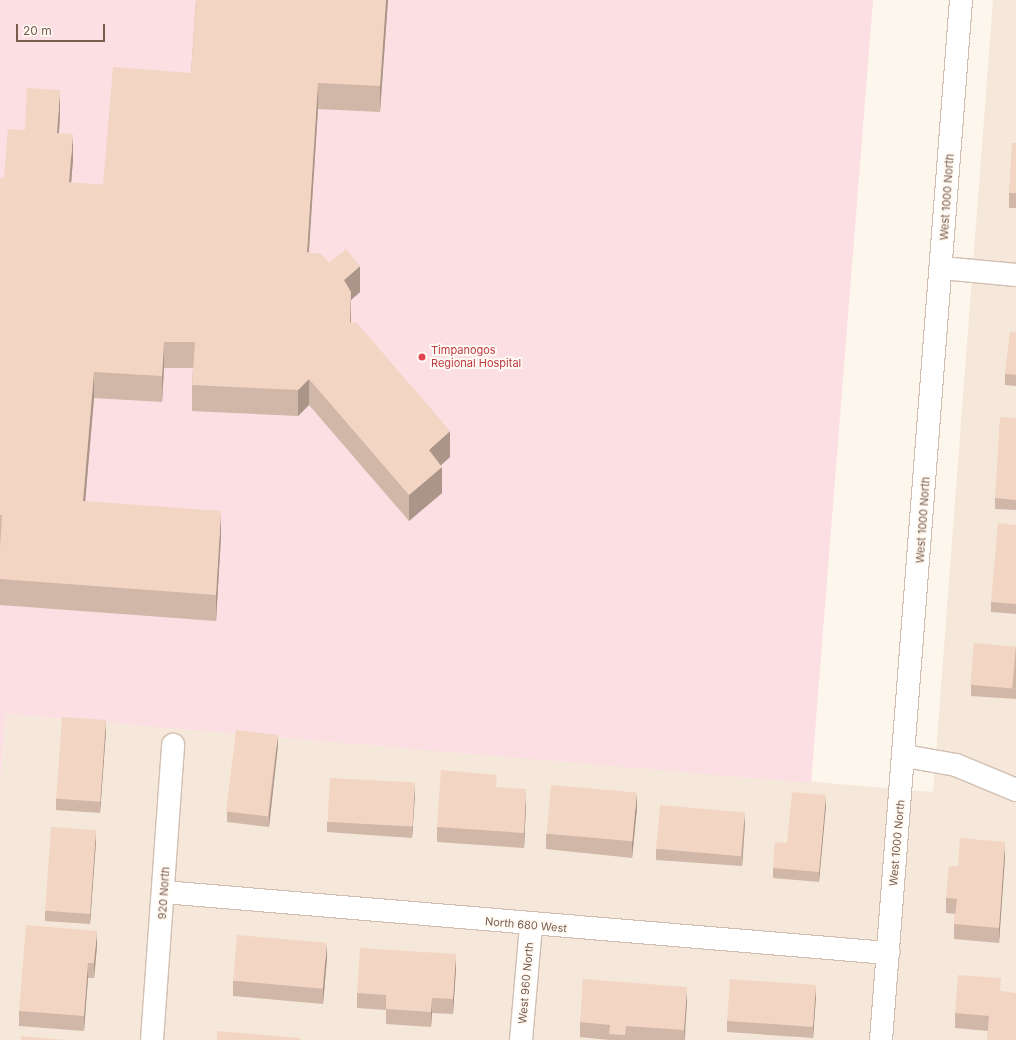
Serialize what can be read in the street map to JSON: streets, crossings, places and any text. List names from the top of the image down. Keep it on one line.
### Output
{"streets":{"street":["West 1000 North","920 North","North 680 West","West 960 North"]},"crossings":[["West 1000 North","North 680 West"],["920 North","North 680 West"],["North 680 West","West 960 North"]],"places":["Timpanogos Regional Hospital"],"scale_bar":"20 m"}
